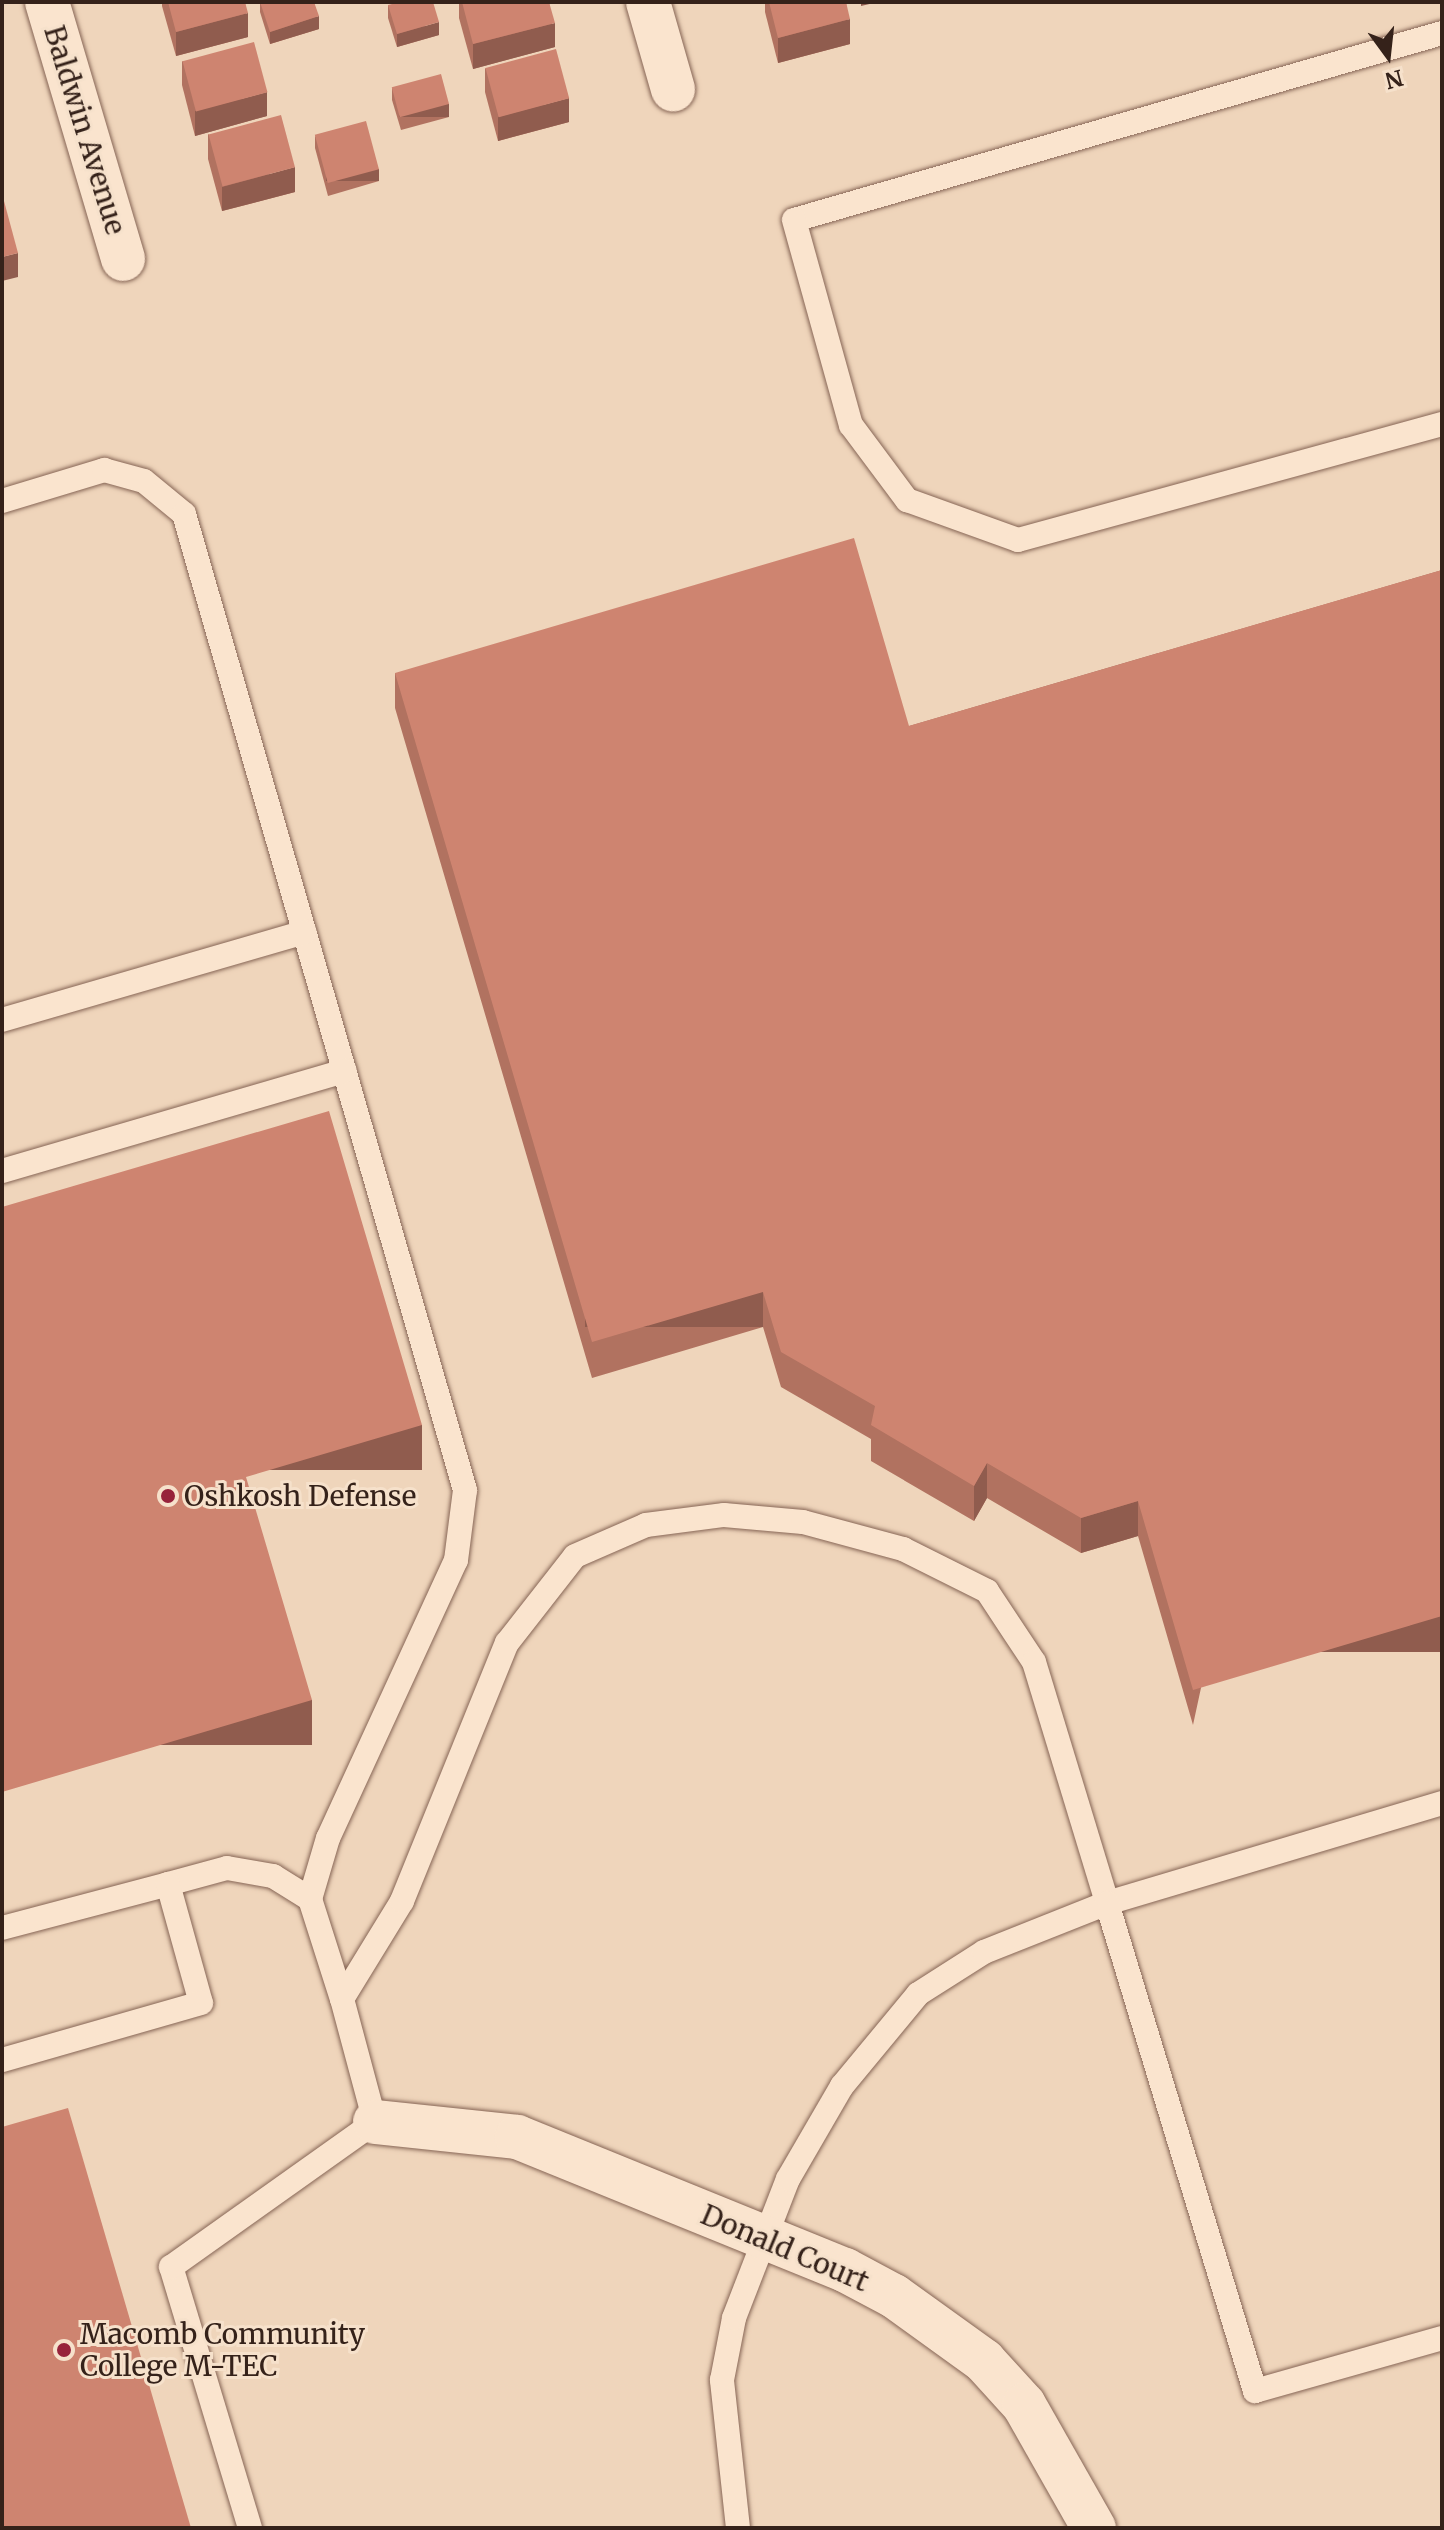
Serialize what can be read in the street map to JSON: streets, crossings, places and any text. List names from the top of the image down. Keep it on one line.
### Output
{"streets":{"street":["Baldwin Avenue","Donald Court"]},"places":["Oshkosh Defense","Macomb Community College M-TEC"],"north":"bottom"}
